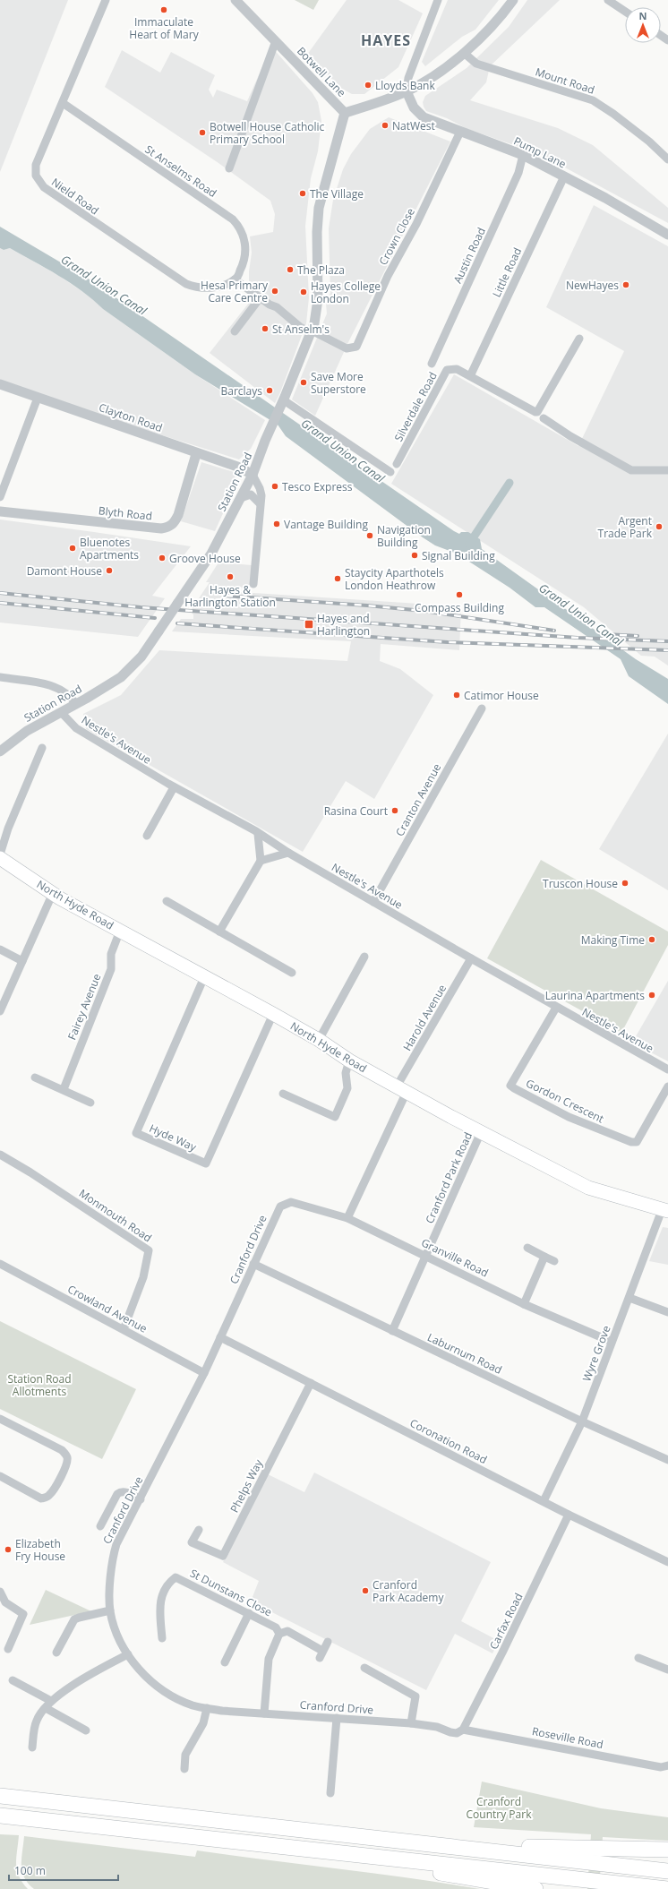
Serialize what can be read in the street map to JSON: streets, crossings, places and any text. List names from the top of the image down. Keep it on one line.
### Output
{"streets":{"main road":["North Hyde Road"],"street":["Botwell Lane","Mount Road","Pump Lane","St Anselms Road","Nield Road","Crown Close","Austin Road","Little Road","Silverdale Road","Clayton Road","Station Road","Blyth Road","Nestle's Avenue","Cranton Avenue","Fairey Avenue","Harold Avenue","Gordon Crescent","Hyde Way","Cranford Park Road","Monmouth Road","Cranford Drive","Granville Road","Crowland Avenue","Laburnum Road","Wyre Grove","Coronation Road","Phelps Way","St Dunstans Close","Carfax Road","Roseville Road"]},"crossings":[["Botwell Lane","Mount Road"],["Botwell Lane","Pump Lane"],["Botwell Lane","Station Road"],["Pump Lane","Crown Close"],["Pump Lane","Austin Road"],["Pump Lane","Little Road"],["St Anselms Road","Nield Road"],["Crown Close","Station Road"],["Little Road","Silverdale Road"],["Clayton Road","Station Road"],["Clayton Road","Blyth Road"],["Station Road","Nestle's Avenue"],["Nestle's Avenue","Cranton Avenue"],["Nestle's Avenue","Harold Avenue"],["Nestle's Avenue","Gordon Crescent"],["North Hyde Road","Fairey Avenue"],["North Hyde Road","Harold Avenue"],["North Hyde Road","Hyde Way"],["North Hyde Road","Cranford Park Road"],["North Hyde Road","Wyre Grove"],["Harold Avenue","Granville Road"],["Cranford Park Road","Granville Road"],["Cranford Park Road","Laburnum Road"],["Monmouth Road","Crowland Avenue"],["Cranford Drive","Granville Road"],["Cranford Drive","Crowland Avenue"],["Cranford Drive","Laburnum Road"],["Cranford Drive","Coronation Road"],["Cranford Drive","Carfax Road"],["Cranford Drive","Roseville Road"],["Granville Road","Wyre Grove"],["Laburnum Road","Wyre Grove"],["Wyre Grove","Coronation Road"],["Coronation Road","Phelps Way"],["Coronation Road","Carfax Road"],["Carfax Road","Roseville Road"]],"districts":["HAYES"],"water":["Grand Union Canal"],"parks":["Station Road Allotments","Cranford Country Park"],"places":{"other":["Immaculate Heart of Mary","Lloyds Bank","NatWest","Botwell House Catholic Primary School","The Village","The Plaza","NewHayes","Hesa Primary Care Centre","Hayes College London","St Anselm's","Save More Superstore","Barclays","Tesco Express","Vantage Building","Argent Trade Park","Navigation Building","Bluenotes Apartments","Signal Building","Groove House","Damont House","Hayes & Harlington Station","Staycity Aparthotels London Heathrow","Compass Building","Catimor House","Rasina Court","Truscon House","Making Time","Laurina Apartments","Elizabeth Fry House","Cranford Park Academy"],"transit":["Hayes and Harlington"]},"scale_bar":"100 m","north":"top"}
